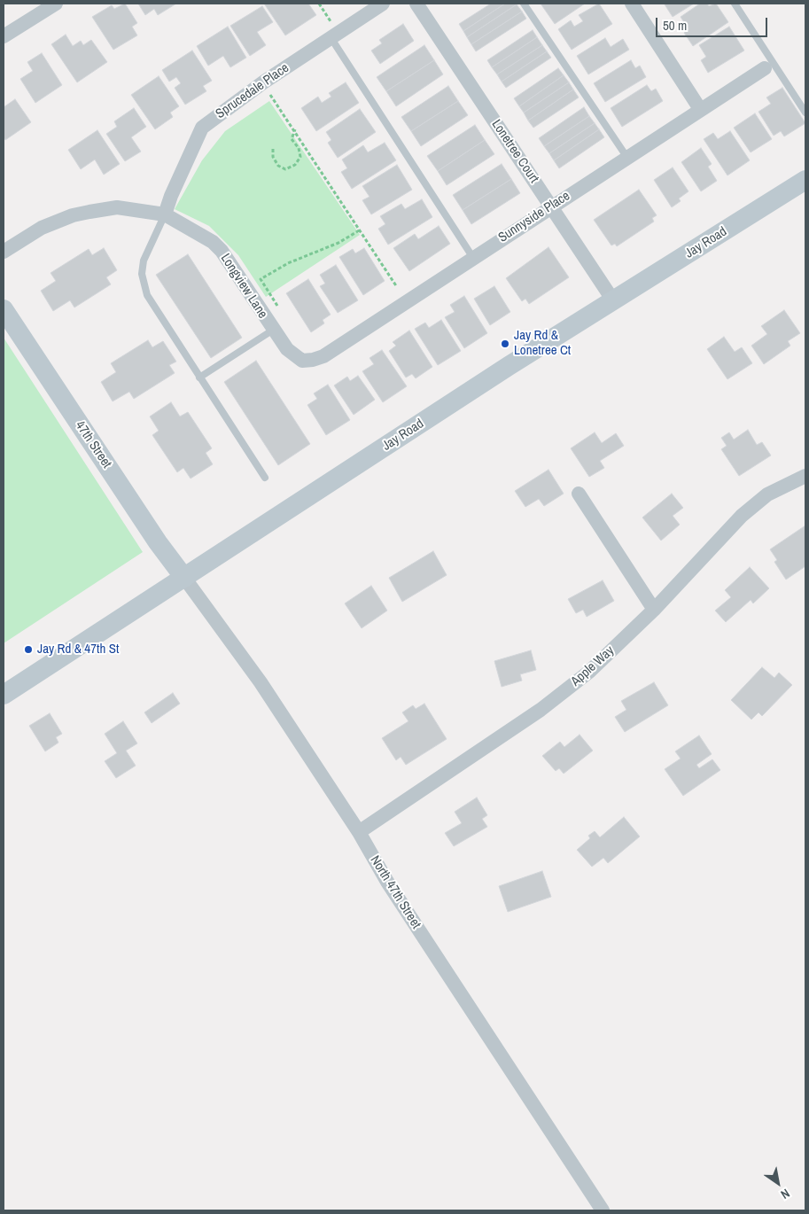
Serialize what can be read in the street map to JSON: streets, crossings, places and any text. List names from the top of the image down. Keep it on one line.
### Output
{"streets":{"street":["Sprucedale Place","Lonetree Court","Sunnyside Place","Jay Road","Longview Lane","47th Street","Apple Way","North 47th Street"]},"crossings":[["Sprucedale Place","Longview Lane"],["Lonetree Court","Sunnyside Place"],["Lonetree Court","Jay Road"],["Sunnyside Place","Longview Lane"],["Jay Road","47th Street"],["Jay Road","North 47th Street"],["47th Street","North 47th Street"],["Apple Way","North 47th Street"]],"places":["Jay Rd & Lonetree Ct","Jay Rd & 47th St"],"scale_bar":"50 m","north":"bottom right"}
